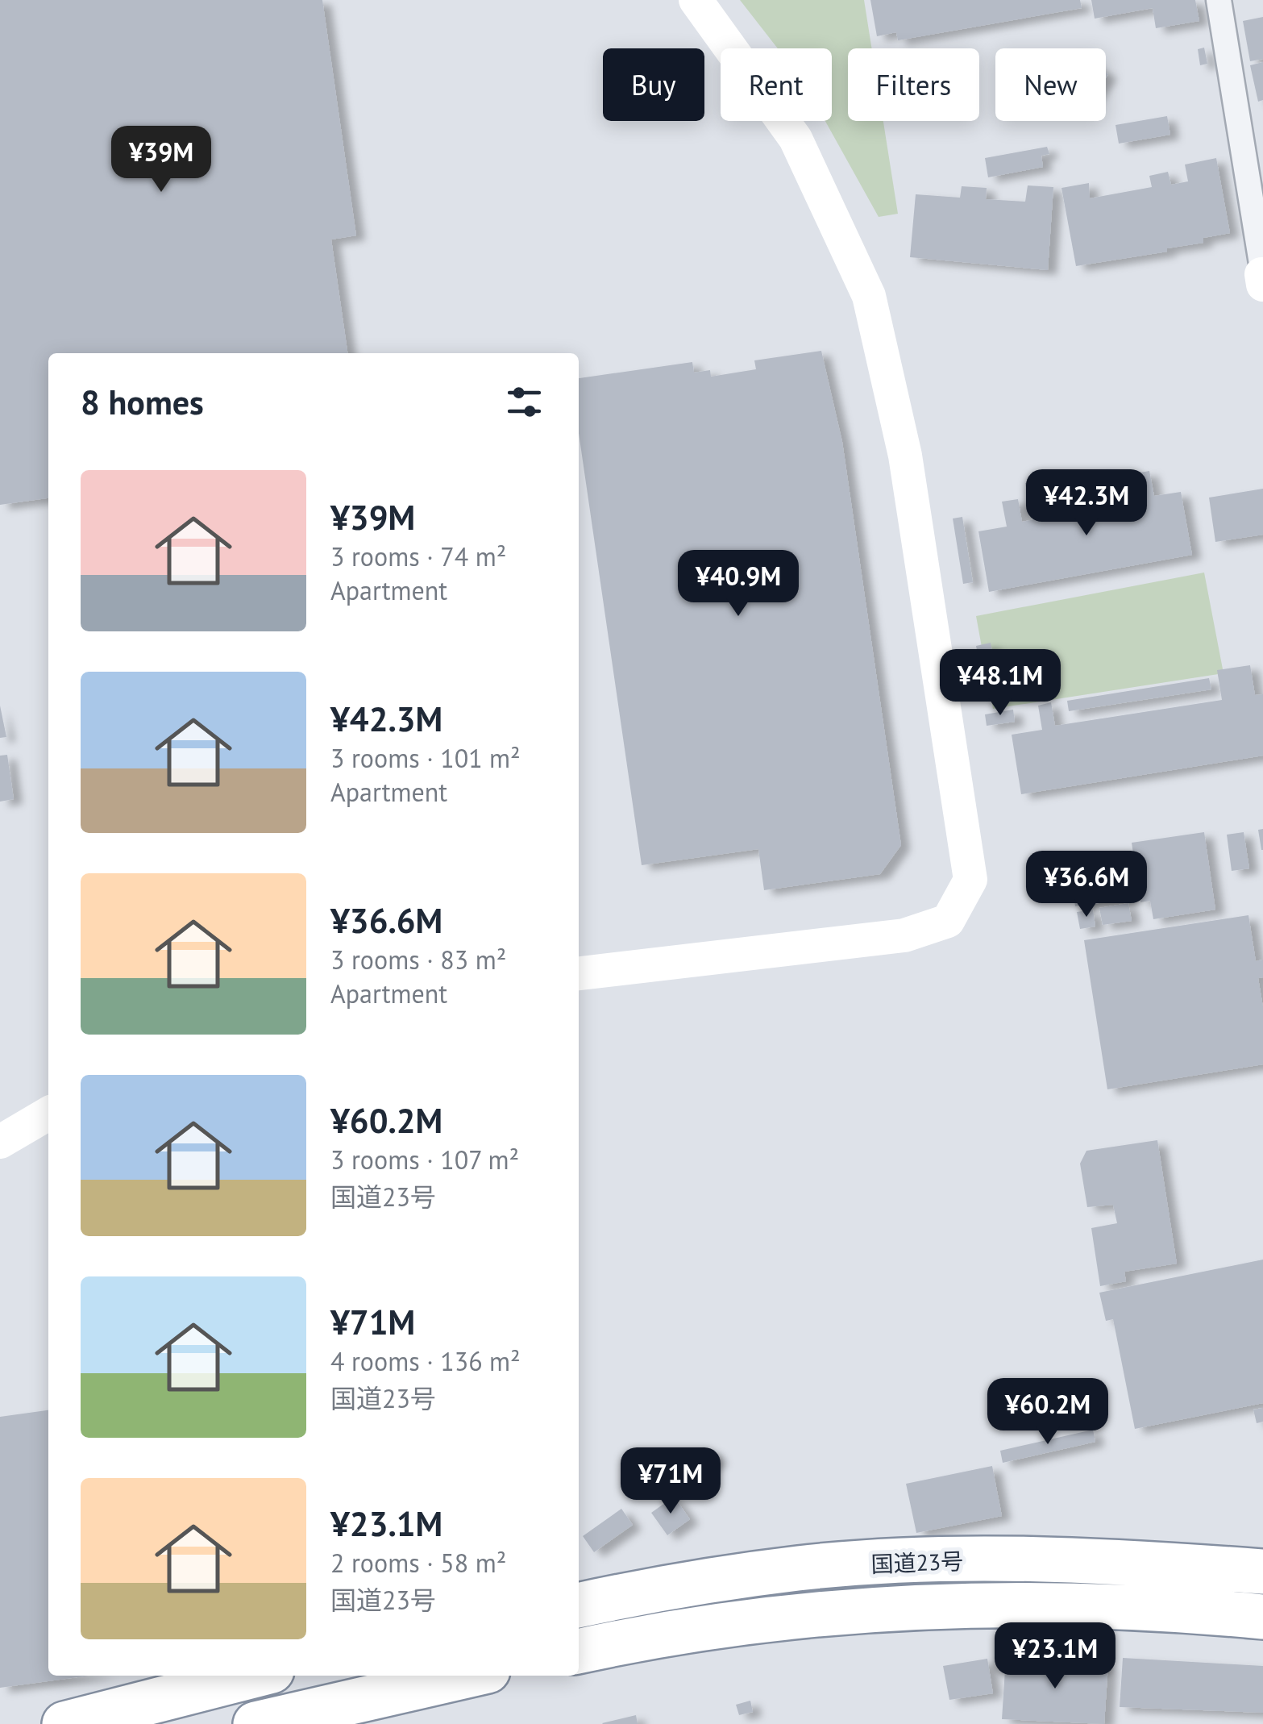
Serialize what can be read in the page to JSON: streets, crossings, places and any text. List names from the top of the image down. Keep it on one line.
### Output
{"streets":{"highway":["国道23号"]},"page":{"chip":["Buy","Rent","Filters","New"],"price":["¥39M","¥42.3M","¥40.9M","¥48.1M","¥36.6M","¥60.2M","¥71M","¥23.1M"],"heading":"8 homes","list":[{"name":"¥39M","note":"3 rooms · 74 m² · Apartment"},{"name":"¥42.3M","note":"3 rooms · 101 m² · Apartment"},{"name":"¥36.6M","note":"3 rooms · 83 m² · Apartment"},{"name":"¥60.2M","note":"3 rooms · 107 m² · 国道23号"},{"name":"¥71M","note":"4 rooms · 136 m² · 国道23号"},{"name":"¥23.1M","note":"2 rooms · 58 m² · 国道23号"}]}}
